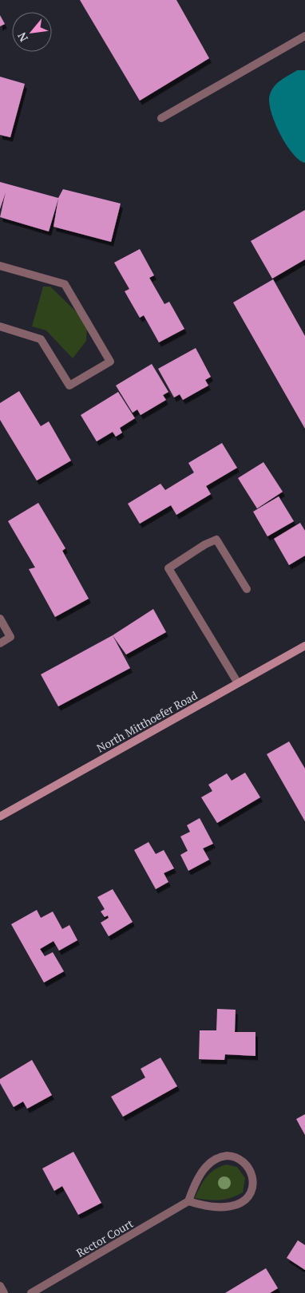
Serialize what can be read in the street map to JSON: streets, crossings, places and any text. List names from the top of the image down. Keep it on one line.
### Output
{"streets":{"main road":["North Mitthoefer Road"],"street":["Rector Court"]},"north":"bottom left"}
